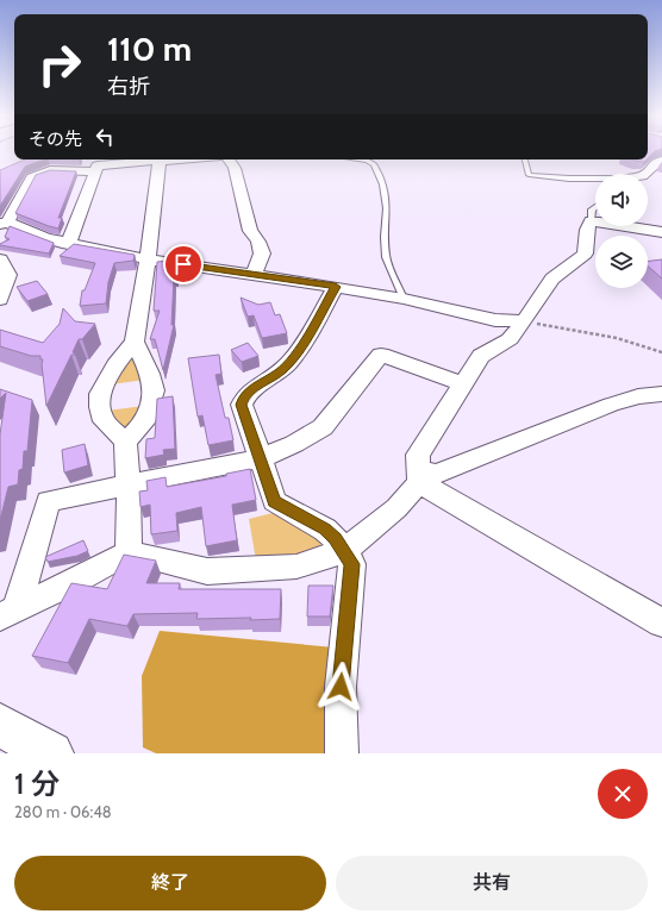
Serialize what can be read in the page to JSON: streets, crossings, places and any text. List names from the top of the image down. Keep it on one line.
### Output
{"page":{"turn":["110 m","右折"],"then":"その先","heading":["1 分","280 m · 06:48"],"buttons":["終了","共有"]}}
